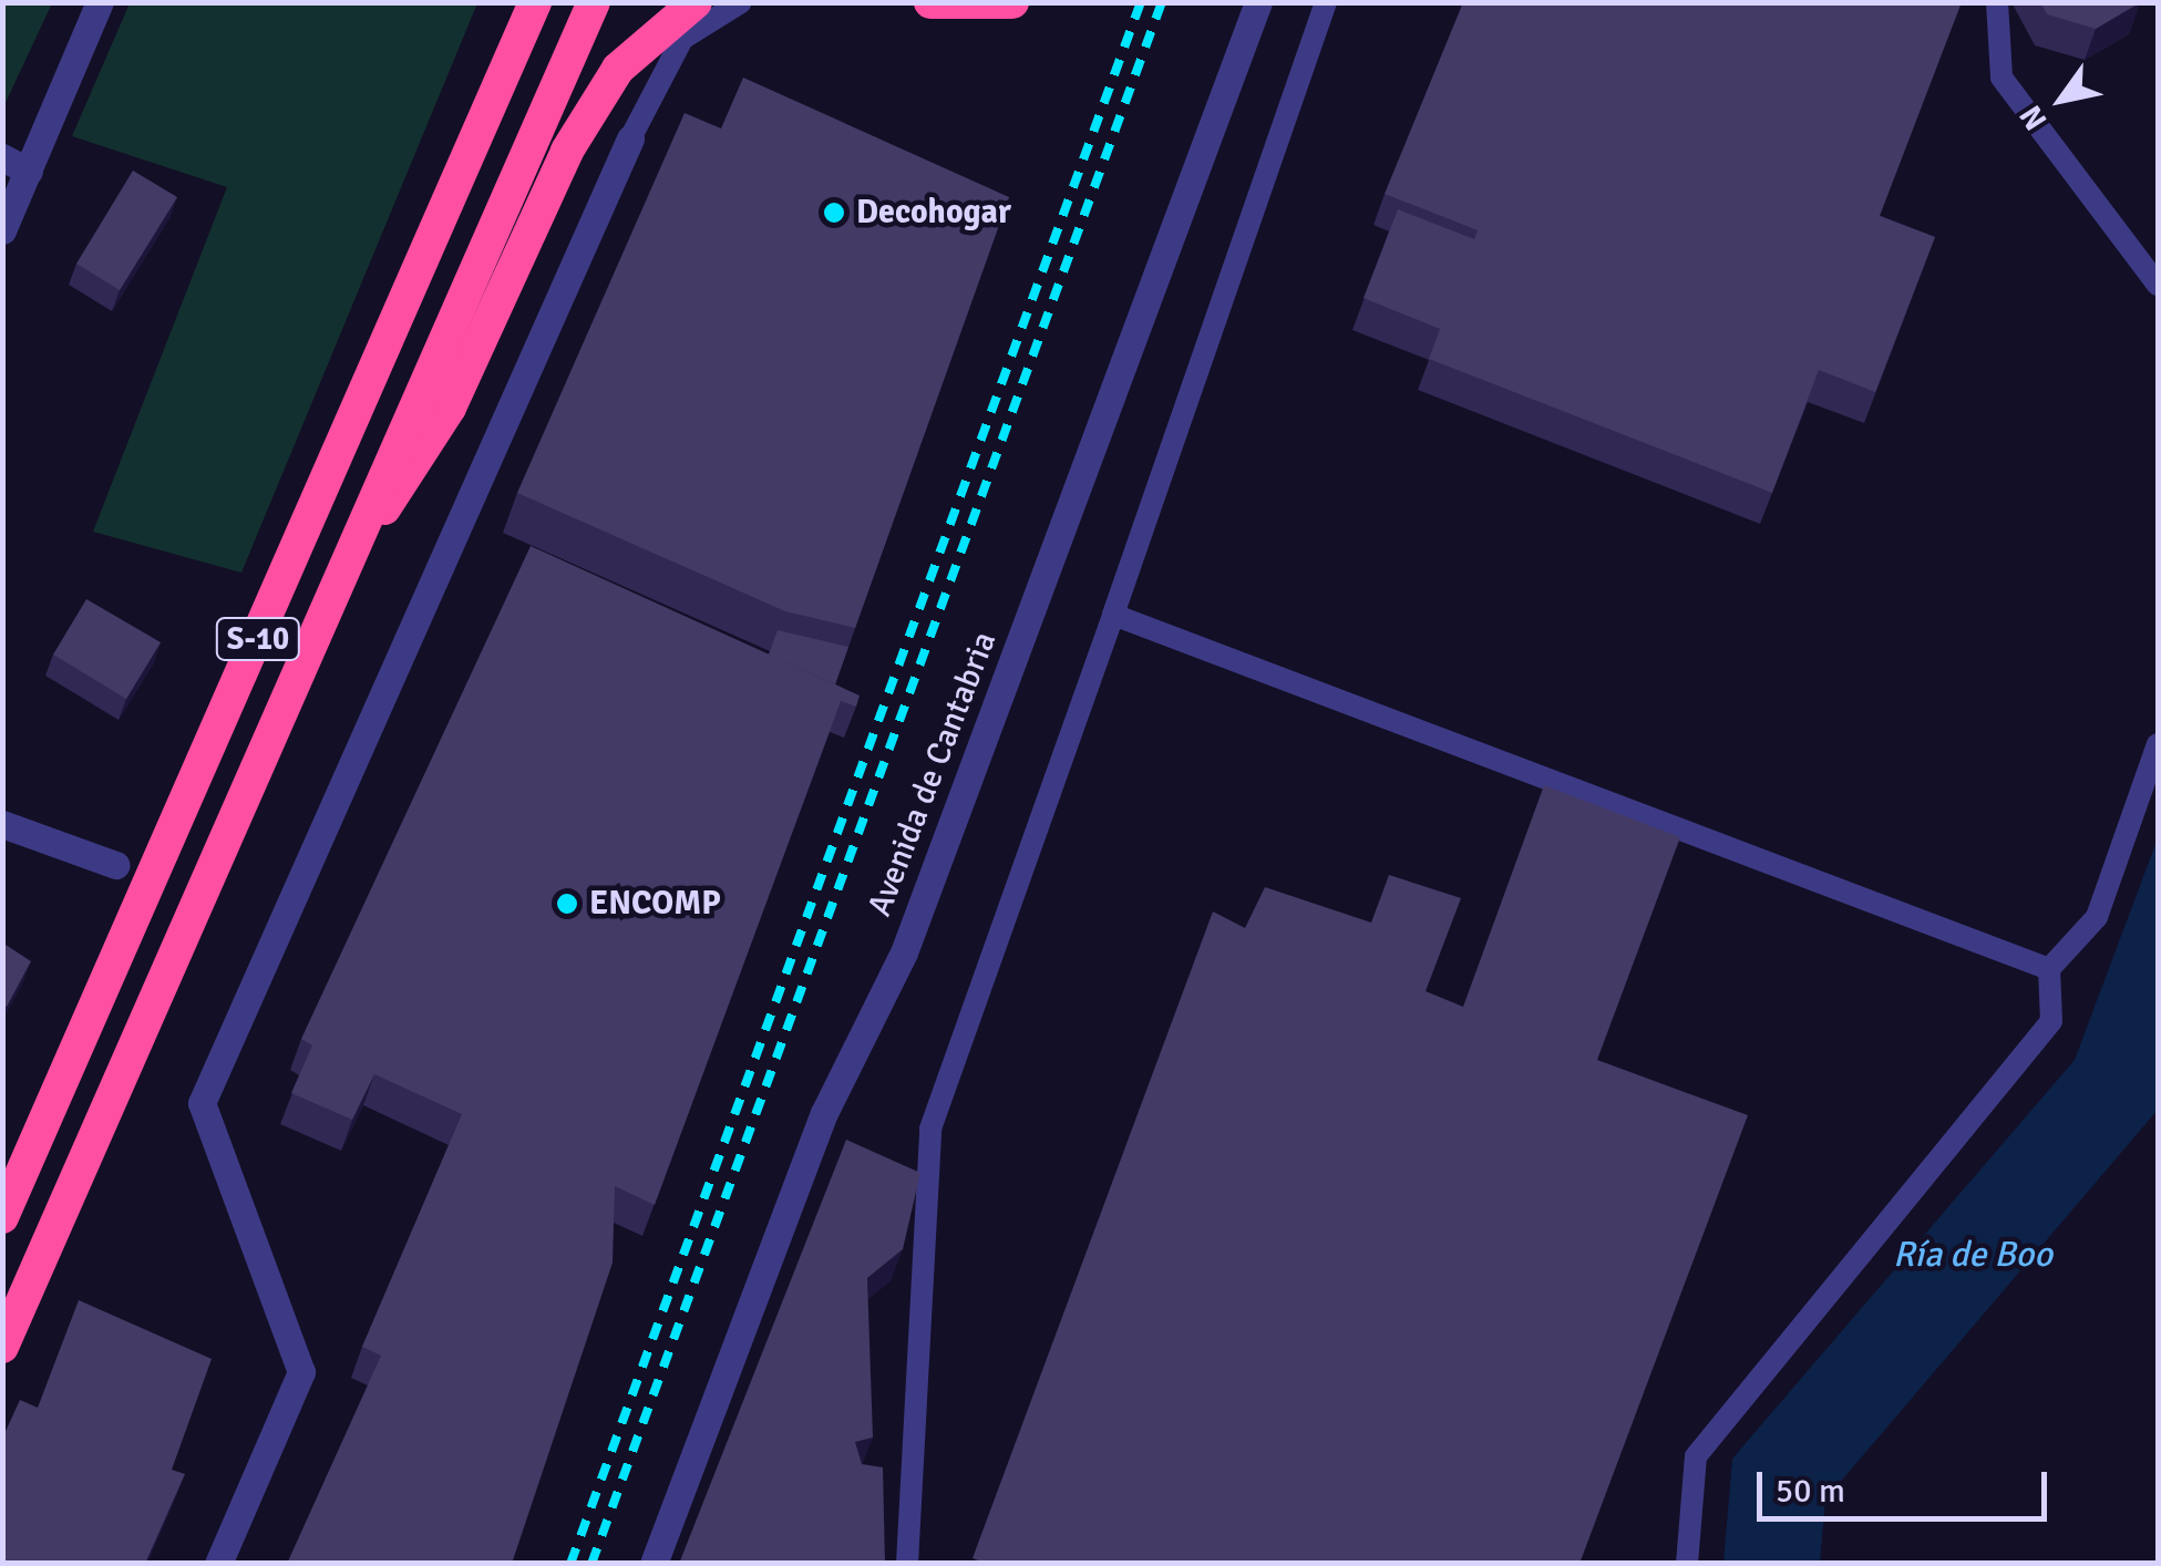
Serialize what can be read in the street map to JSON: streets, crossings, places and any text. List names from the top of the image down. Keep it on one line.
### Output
{"streets":{"highway":["S-10"],"street":["Avenida de Cantabria"]},"water":["Ría de Boo"],"places":["Decohogar","ENCOMP"],"scale_bar":"50 m","north":"bottom left"}
